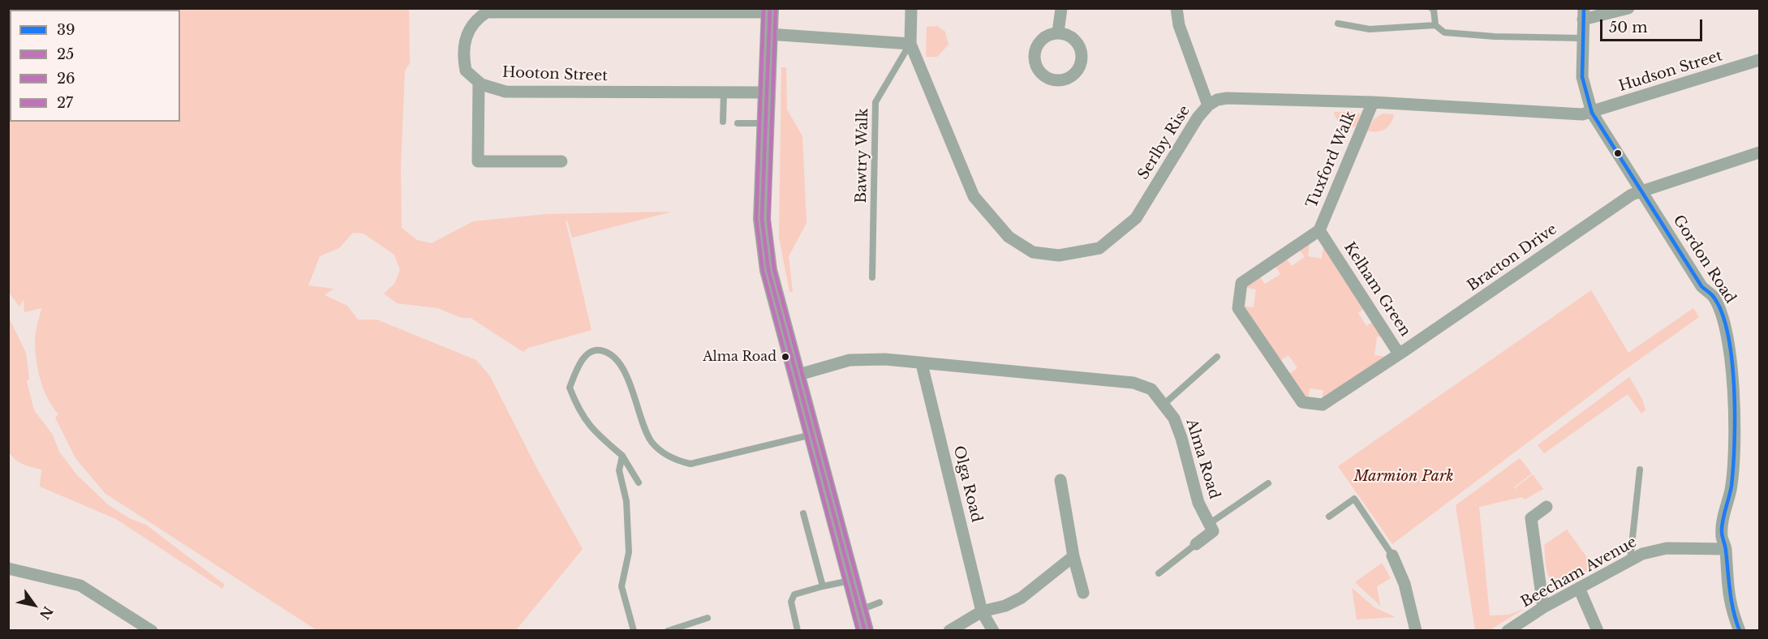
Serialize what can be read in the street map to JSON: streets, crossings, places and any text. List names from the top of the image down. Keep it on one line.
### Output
{"streets":{"street":["Hudson Street","Hooton Street","Serlby Rise","Tuxford Walk","Bracton Drive","Gordon Road","Kelham Green","Alma Road","Olga Road","Beecham Avenue"],"lane":["Bawtry Walk"]},"crossings":[["Hudson Street","Serlby Rise"],["Hudson Street","Gordon Road"],["Serlby Rise","Bawtry Walk"],["Serlby Rise","Tuxford Walk"],["Serlby Rise","Gordon Road"],["Tuxford Walk","Kelham Green"],["Bracton Drive","Gordon Road"],["Bracton Drive","Kelham Green"],["Gordon Road","Beecham Avenue"],["Alma Road","Olga Road"]],"parks":["Marmion Park"],"places":["Alma Road"],"lines":["transit line 39","transit line 25","transit line 26","transit line 27"],"legend":["39","25","26","27"],"scale_bar":"50 m","north":"bottom right"}
